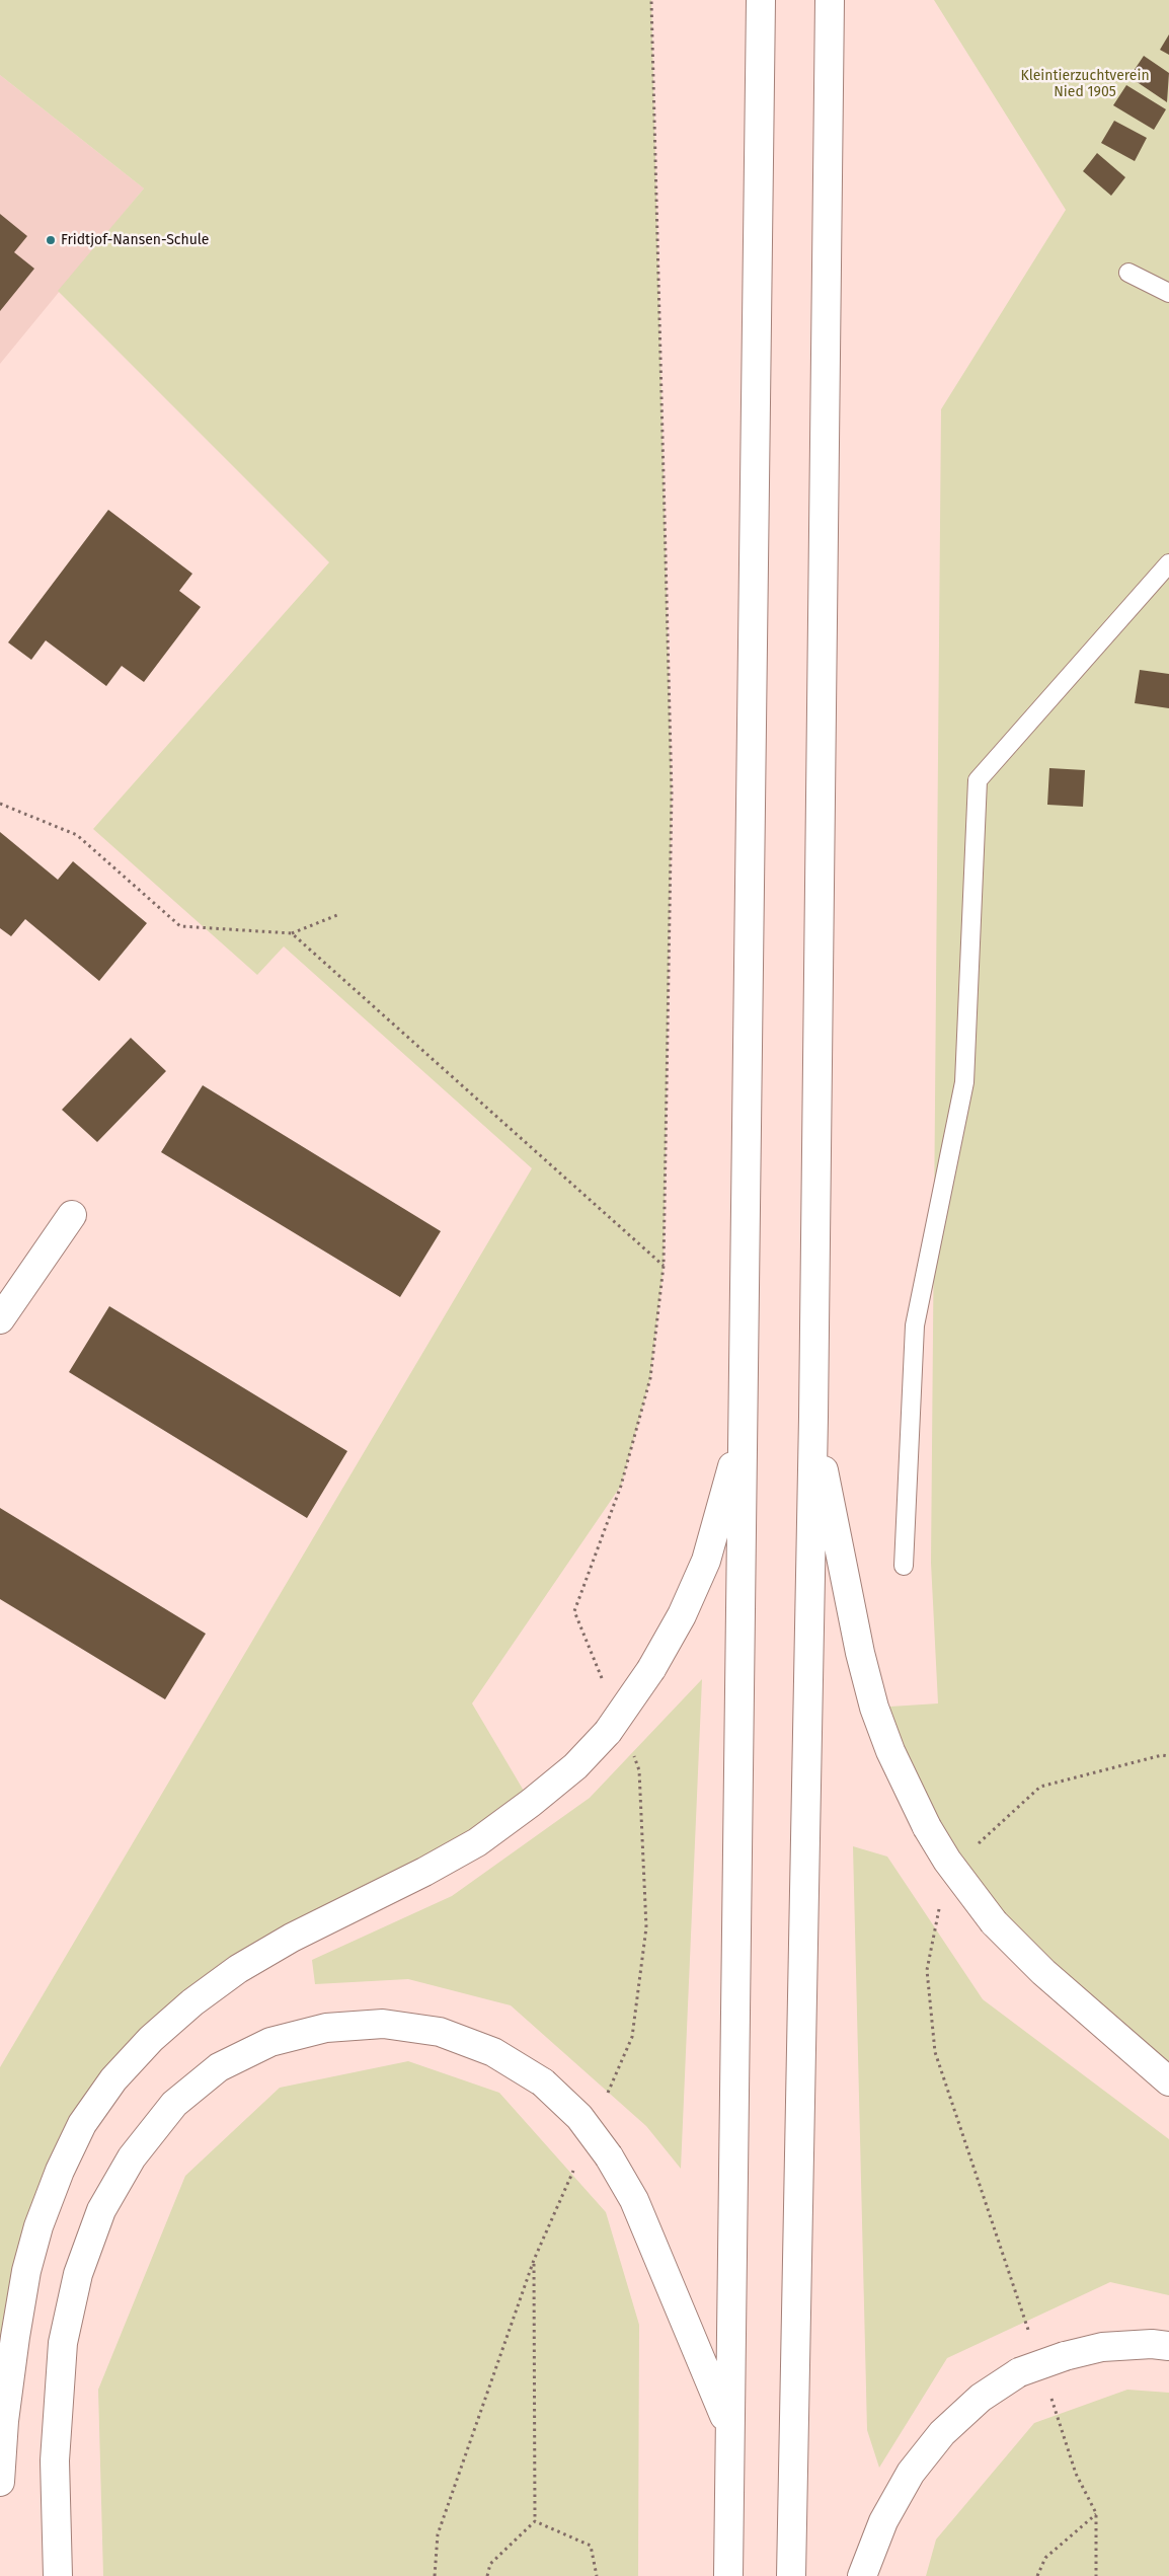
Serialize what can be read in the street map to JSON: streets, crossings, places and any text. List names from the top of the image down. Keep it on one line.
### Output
{"parks":["Kleintierzuchtverein Nied 1905"],"places":["Fridtjof-Nansen-Schule"]}
